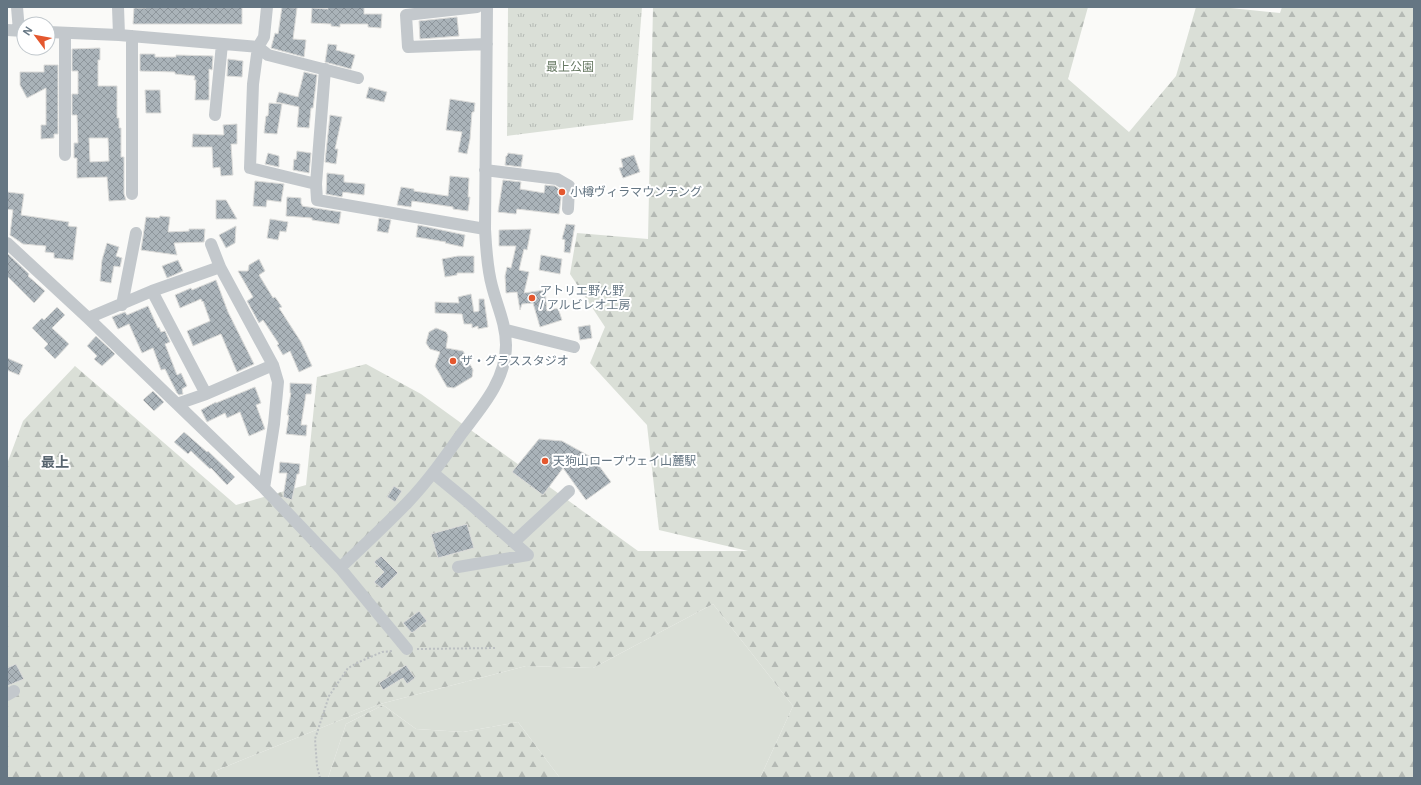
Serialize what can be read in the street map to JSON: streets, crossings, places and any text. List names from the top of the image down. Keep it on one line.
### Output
{"districts":["最上"],"parks":["最上公園"],"places":["小樽ヴィラマウンテング","アトリエ野ん野 / アルビレオ工房","ザ・グラススタジオ","天狗山ロープウェイ山麓駅"],"north":"top left"}
